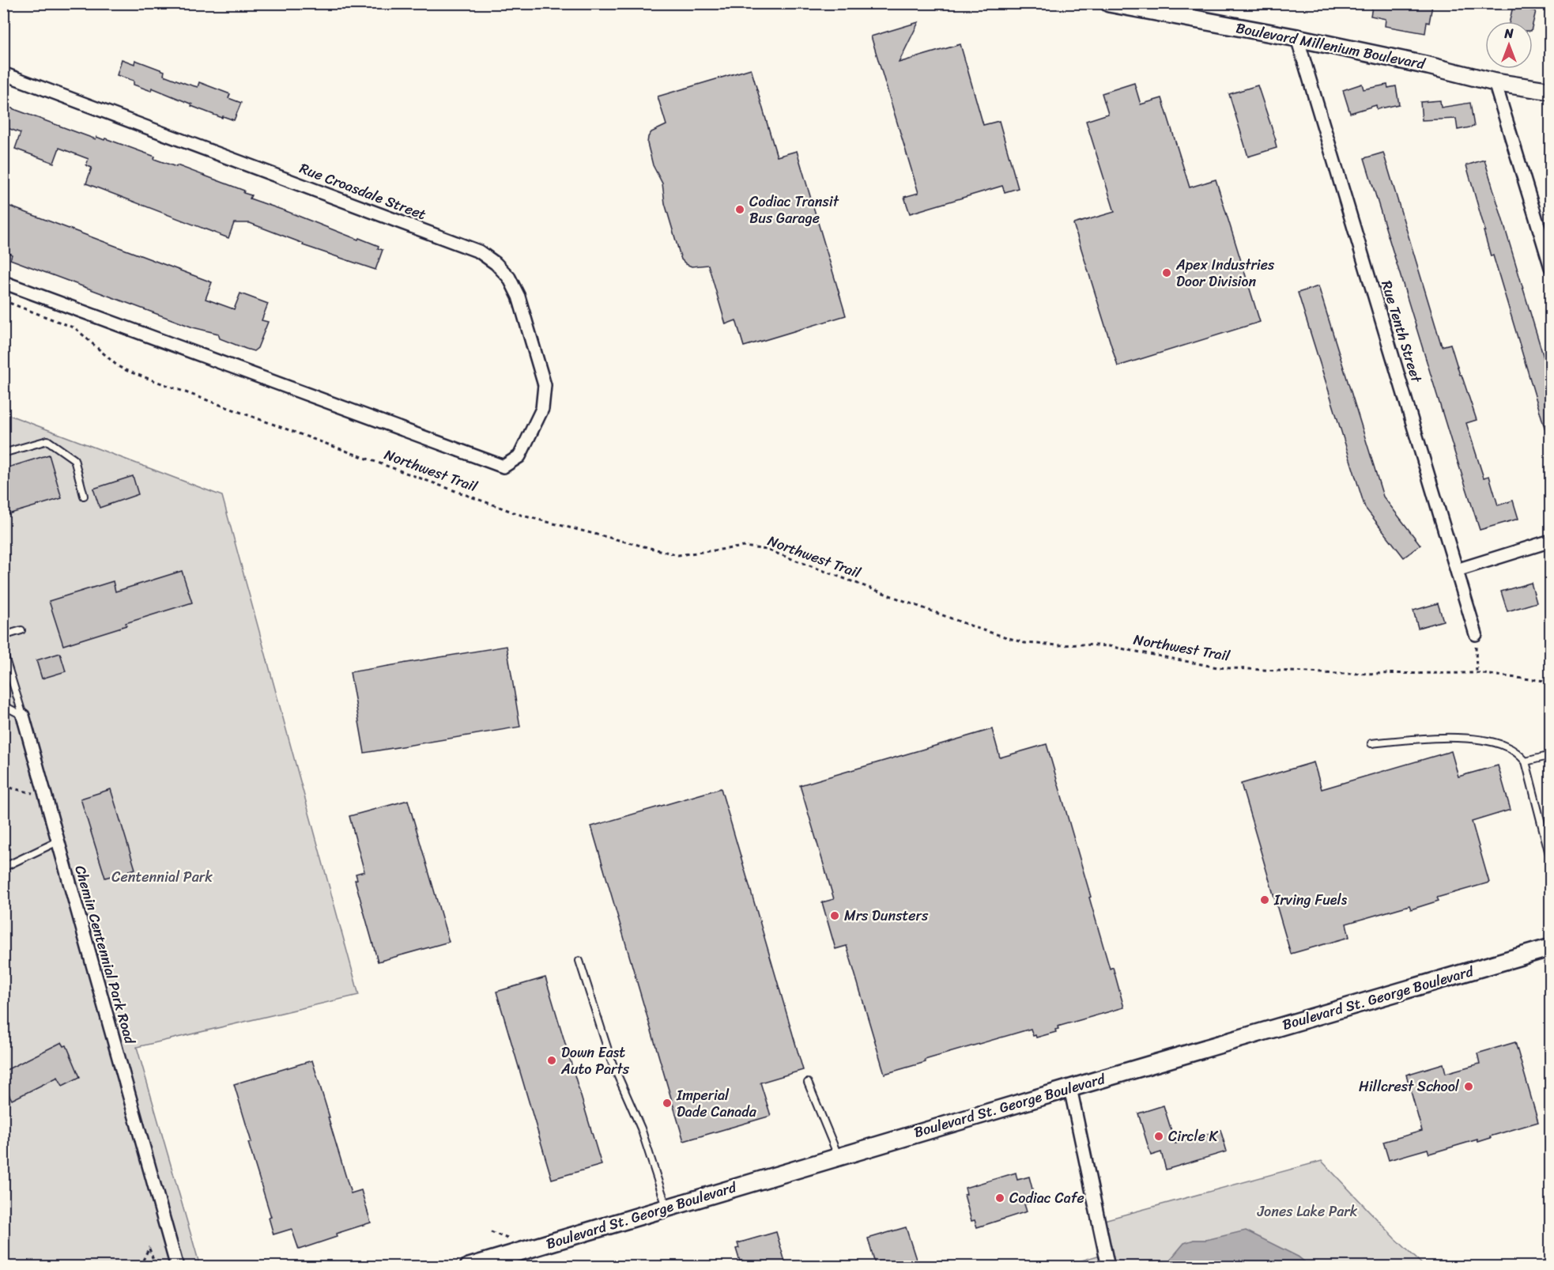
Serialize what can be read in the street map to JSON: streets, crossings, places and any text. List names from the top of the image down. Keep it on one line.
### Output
{"streets":{"main road":["Boulevard Millenium Boulevard","Boulevard St. George Boulevard"],"street":["Rue Croasdale Street","Rue Tenth Street","Chemin Centennial Park Road"],"path":["Northwest Trail"]},"crossings":[["Boulevard Millenium Boulevard","Rue Tenth Street"]],"parks":["Centennial Park","Jones Lake Park"],"places":["Codiac Transit Bus Garage","Apex Industries Door Division","Irving Fuels","Mrs Dunsters","Down East Auto Parts","Hillcrest School","Imperial Dade Canada","Circle K","Codiac Cafe"],"north":"top"}
